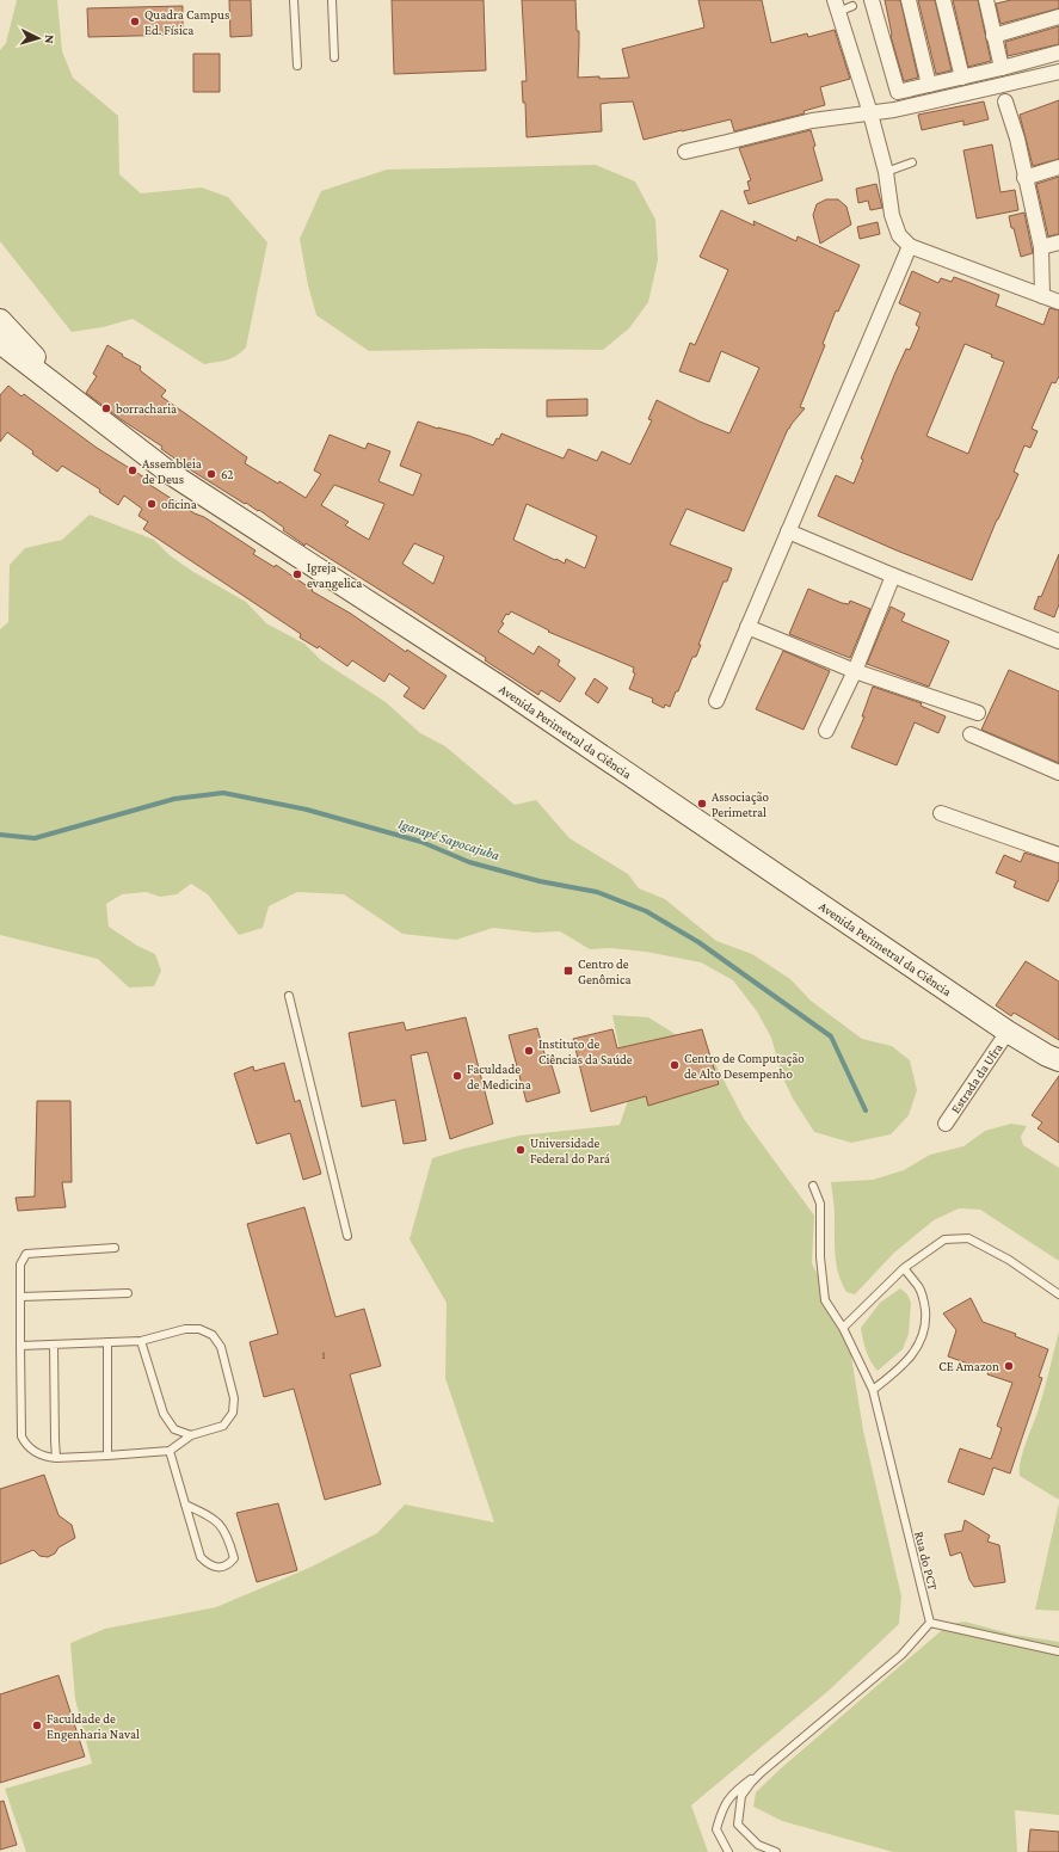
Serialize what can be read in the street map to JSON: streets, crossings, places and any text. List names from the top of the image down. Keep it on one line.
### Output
{"streets":{"main road":["Avenida Perimetral da Ciência"],"street":["Estrada da Ufra"],"lane":["Rua do PCT"]},"crossings":[["Avenida Perimetral da Ciência","Estrada da Ufra"]],"water":["Igarapé Sapocajuba"],"places":{"other":["Quadra Campus Ed. Física","borracharia","Assembleia de Deus","62","oficina","Igreja evangelica","Associação Perimetral","Instituto de Ciências da Saúde","Centro de Computação de Alto Desempenho","Faculdade de Medicina","Universidade Federal do Pará","CE Amazon","Faculdade de Engenharia Naval"],"transit":["Centro de Genômica"]},"house_numbers":["1"],"north":"right"}
